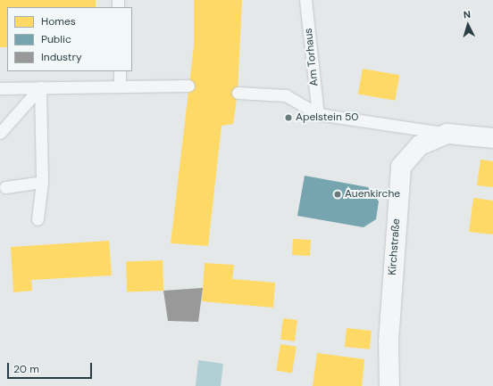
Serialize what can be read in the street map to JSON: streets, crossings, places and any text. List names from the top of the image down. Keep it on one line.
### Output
{"streets":{"street":["Kirchstraße"],"lane":["Am Torhaus"]},"crossings":[["Am Torhaus","Kirchstraße"]],"places":["Apelstein 50","Auenkirche"],"legend":["Homes","Public","Industry"],"scale_bar":"20 m","north":"top"}
